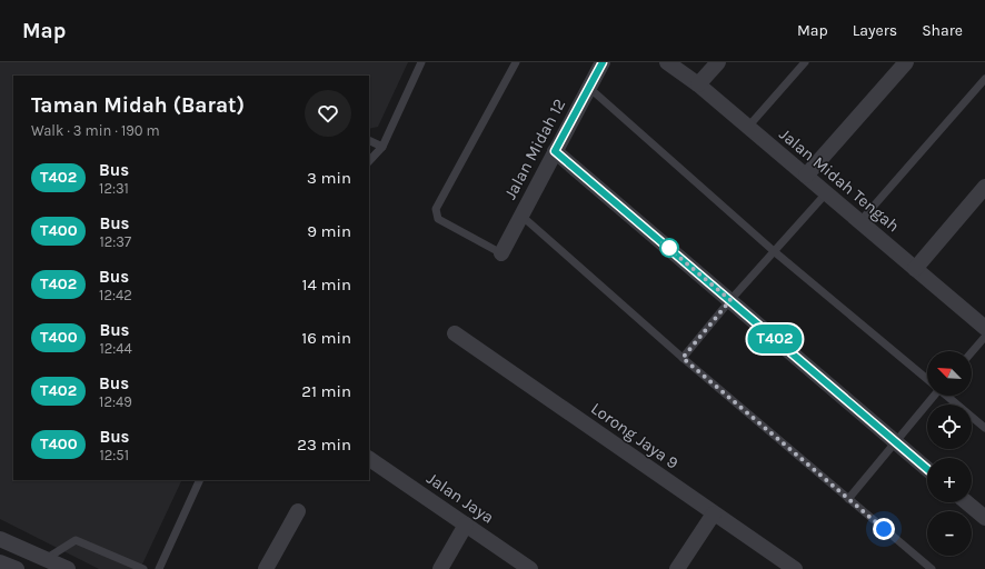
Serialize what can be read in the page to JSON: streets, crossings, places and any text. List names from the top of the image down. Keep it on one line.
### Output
{"streets":{"street":["Jalan Midah 12","Jalan Midah Tengah","Lorong Jaya 9","Jalan Jaya"]},"lines":["bus line T402"],"north":"top left","page":{"header":"Map","nav":["Map","Layers","Share"],"on_map":"T402","heading":["Taman Midah (Barat)","Walk · 3 min · 190 m"],"list":[{"mark":"T402","name":"Bus","note":"12:31","value":"3 min"},{"mark":"T400","name":"Bus","note":"12:37","value":"9 min"},{"mark":"T402","name":"Bus","note":"12:42","value":"14 min"},{"mark":"T400","name":"Bus","note":"12:44","value":"16 min"},{"mark":"T402","name":"Bus","note":"12:49","value":"21 min"},{"mark":"T400","name":"Bus","note":"12:51","value":"23 min"}],"map_buttons":["+","−"]}}
